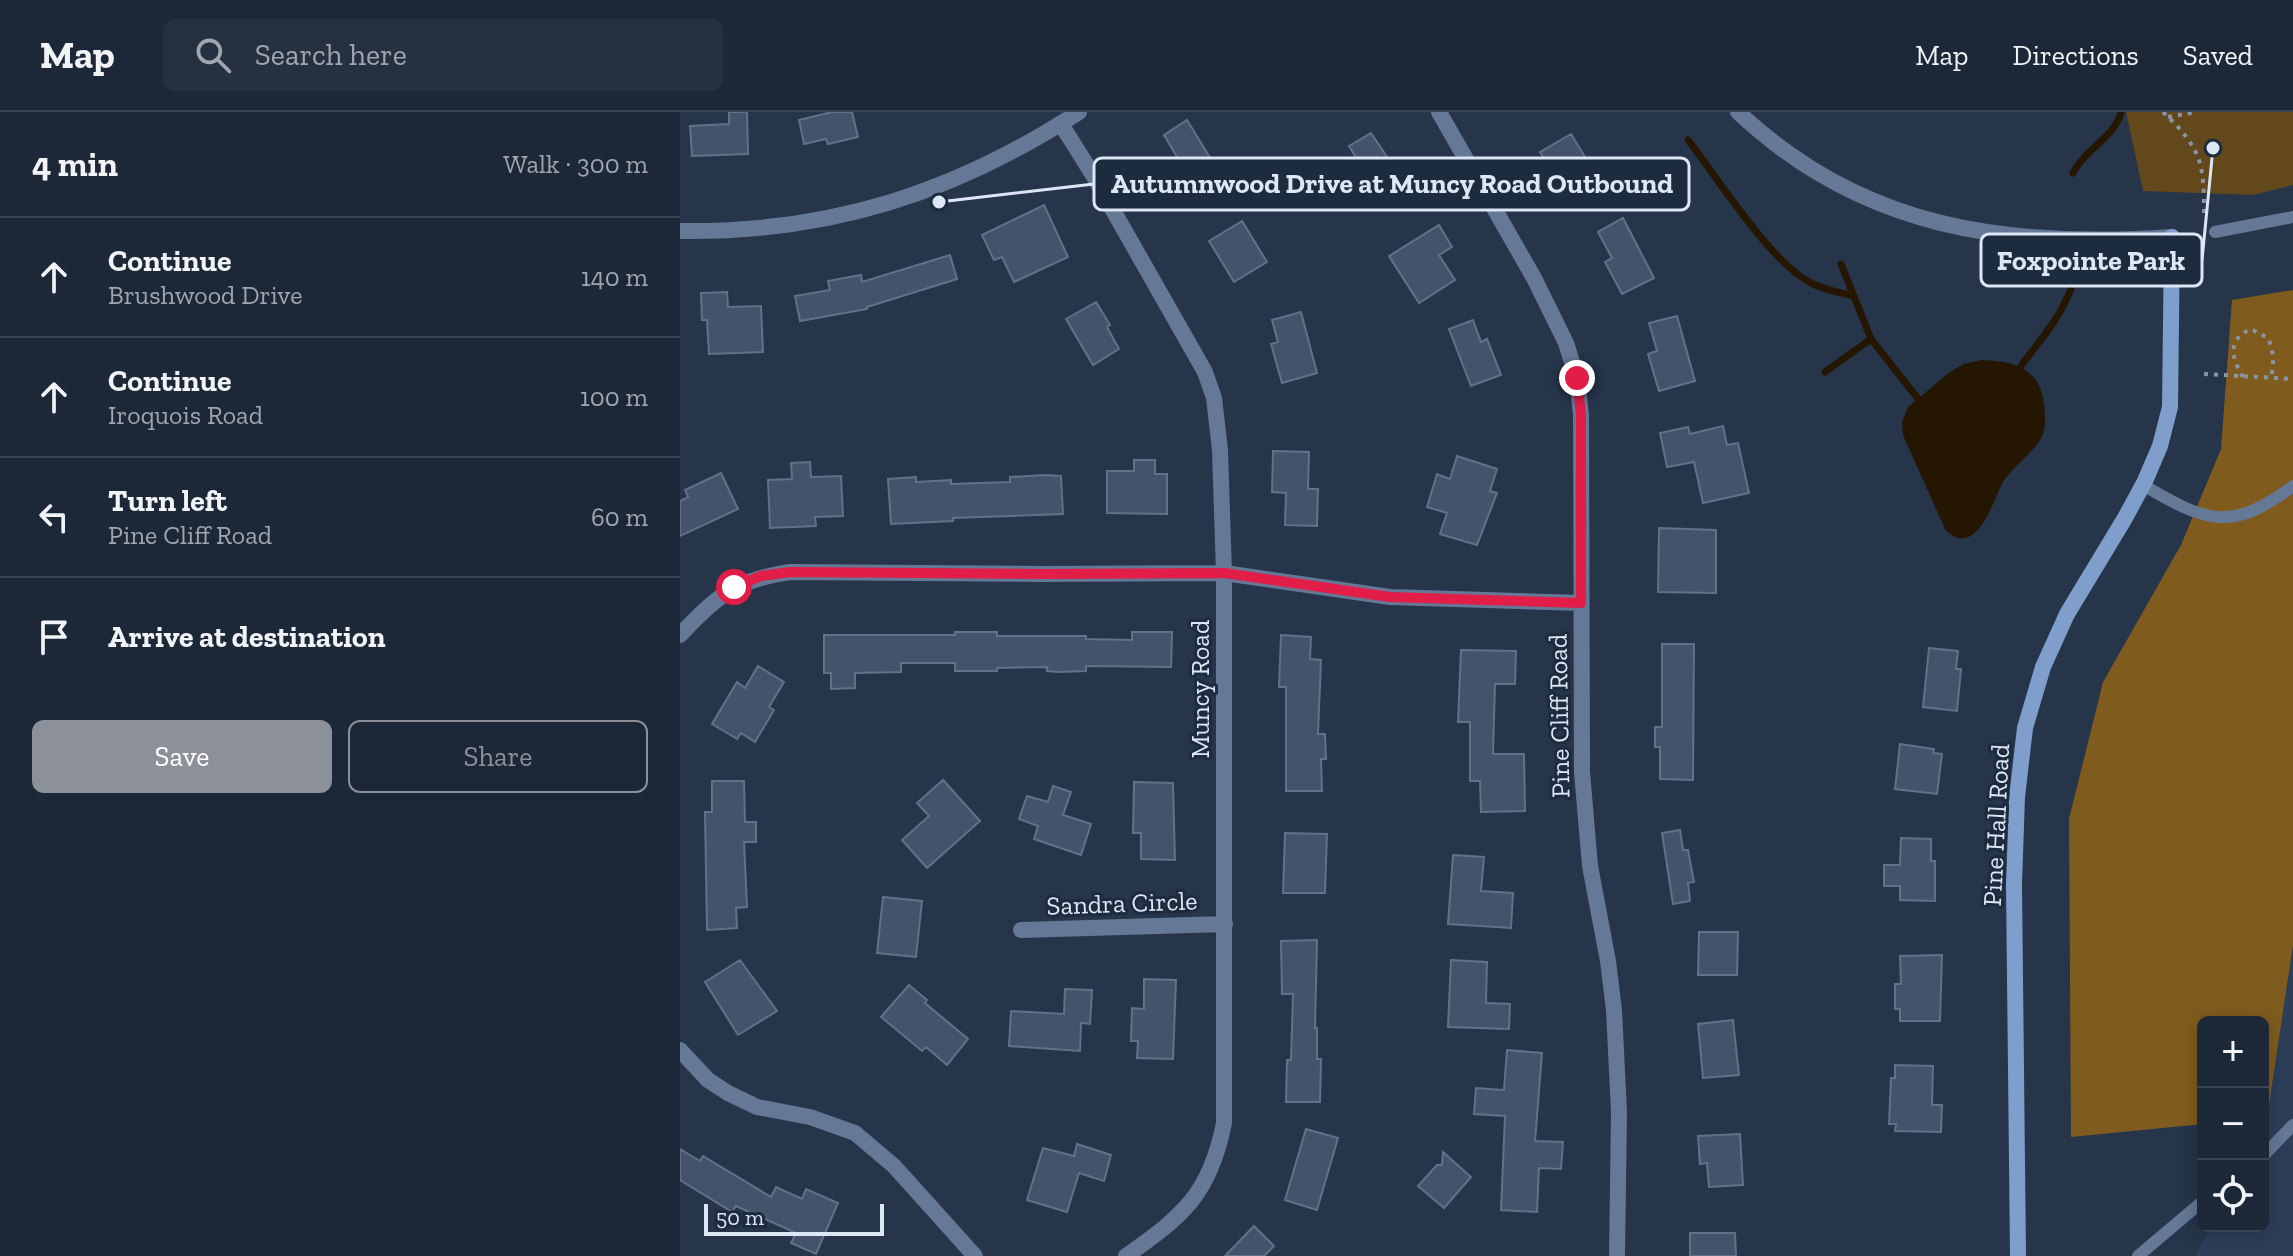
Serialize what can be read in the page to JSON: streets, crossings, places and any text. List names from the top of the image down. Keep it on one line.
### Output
{"streets":{"street":["Muncy Road","Pine Cliff Road","Pine Hall Road","Sandra Circle"]},"crossings":[["Muncy Road","Sandra Circle"]],"places":["Foxpointe Park","Autumnwood Drive at Muncy Road Outbound"],"scale_bar":"50 m","page":{"header":"Map","search":"Search here","nav":["Map","Directions","Saved"],"heading":["4 min","Walk · 300 m"],"list":[["Continue","Brushwood Drive","140 m"],["Continue","Iroquois Road","100 m"],["Turn left","Pine Cliff Road","60 m"],"Arrive at destination"],"buttons":["Save","Share"],"map_buttons":["+","−"],"scale":"50 m"}}
